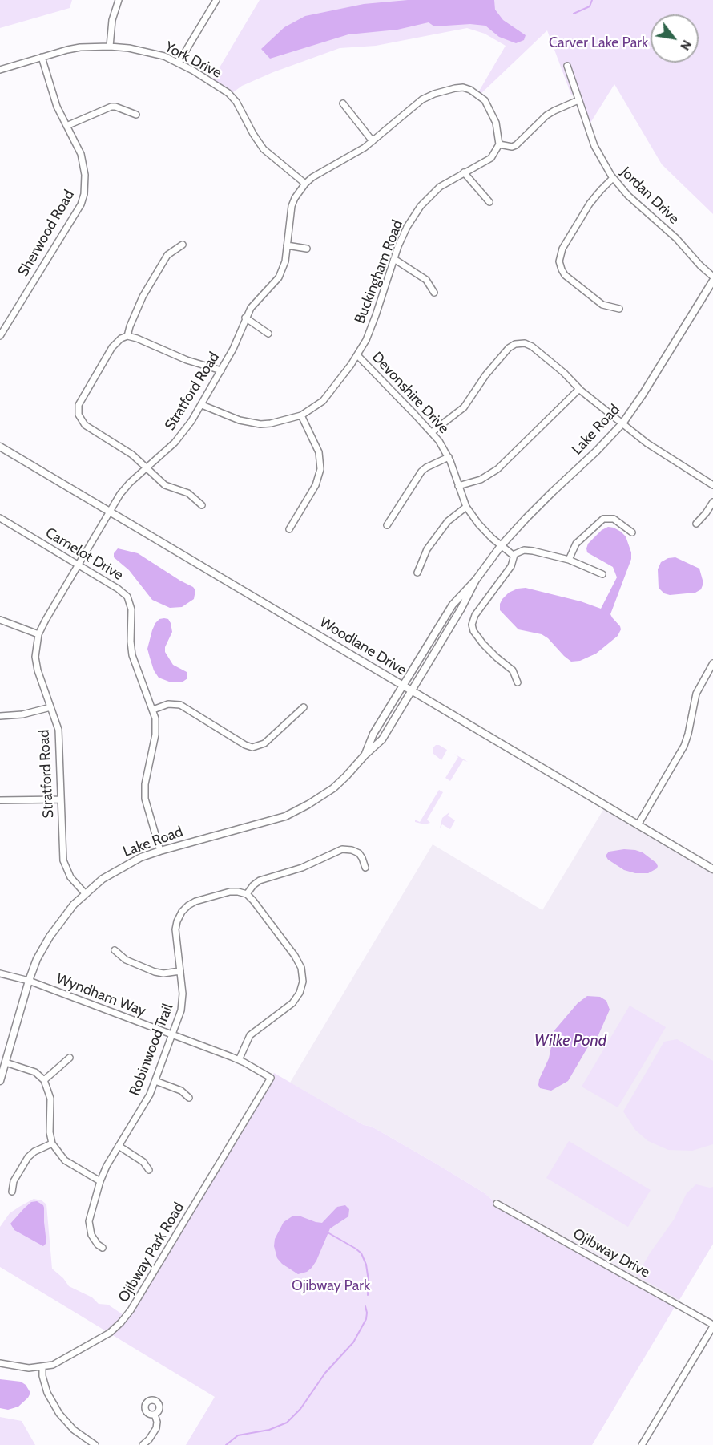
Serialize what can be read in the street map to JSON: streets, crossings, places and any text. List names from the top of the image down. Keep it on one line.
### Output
{"streets":{"street":["York Drive","Jordan Drive","Sherwood Road","Buckingham Road","Stratford Road","Devonshire Drive","Lake Road","Camelot Drive","Woodlane Drive","Wyndham Way","Robinwood Trail","Ojibway Park Road","Ojibway Drive"]},"crossings":[["York Drive","Sherwood Road"],["York Drive","Stratford Road"],["Buckingham Road","Stratford Road"],["Buckingham Road","Devonshire Drive"],["Stratford Road","Lake Road"],["Stratford Road","Camelot Drive"],["Stratford Road","Woodlane Drive"],["Devonshire Drive","Lake Road"],["Lake Road","Camelot Drive"],["Lake Road","Woodlane Drive"],["Lake Road","Wyndham Way"],["Wyndham Way","Robinwood Trail"],["Wyndham Way","Ojibway Park Road"]],"water":["Wilke Pond"],"parks":["Carver Lake Park","Ojibway Park"],"north":"bottom right"}
